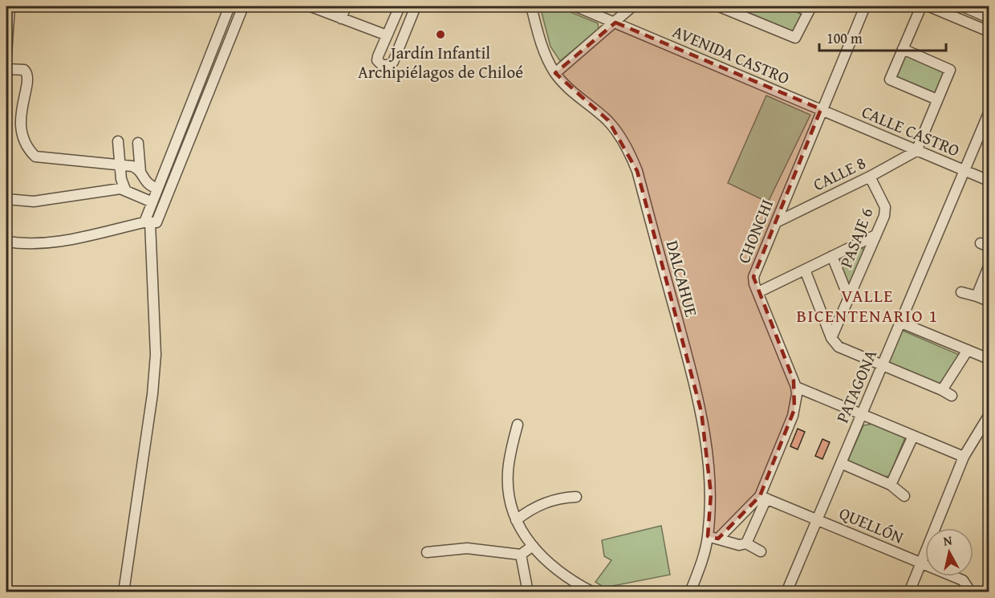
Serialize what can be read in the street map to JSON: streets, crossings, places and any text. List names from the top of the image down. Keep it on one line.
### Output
{"streets":{"street":["AVENIDA CASTRO","CALLE CASTRO","CALLE 8","CHONCHI","PASAJE 6","DALCAHUE","PATAGONA","QUELLÓN"]},"crossings":[["AVENIDA CASTRO","CALLE CASTRO"],["AVENIDA CASTRO","CHONCHI"],["CALLE CASTRO","CALLE 8"],["CALLE CASTRO","CHONCHI"],["CALLE CASTRO","PATAGONA"],["CALLE 8","CHONCHI"],["CALLE 8","PASAJE 6"],["CHONCHI","QUELLÓN"],["PATAGONA","QUELLÓN"]],"districts":["VALLE BICENTENARIO 1"],"places":["Jardín Infantil Archipiélagos de Chiloé"],"scale_bar":"100 m","north":"top"}
